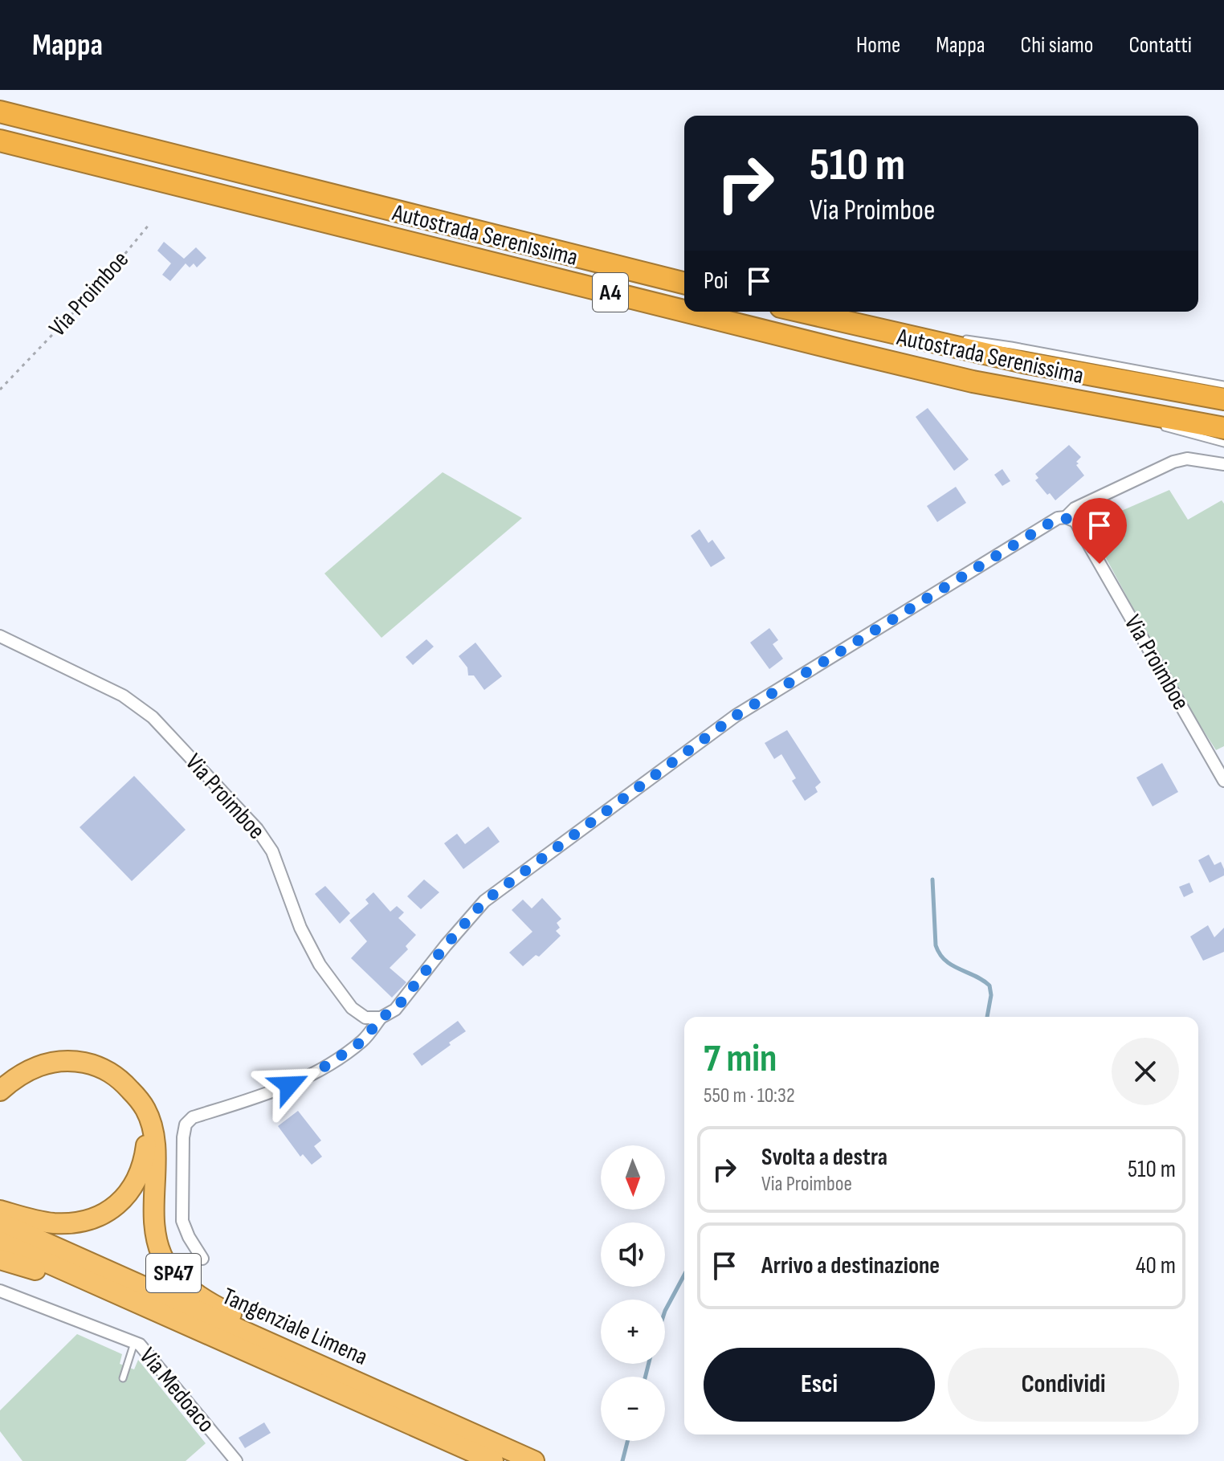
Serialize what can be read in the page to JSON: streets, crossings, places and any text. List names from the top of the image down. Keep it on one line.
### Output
{"streets":{"highway":["Autostrada Serenissima","A4","SP47","Tangenziale Limena"],"street":["Via Proimboe","Via Medoaco"]},"crossings":[["SP47","Tangenziale Limena"]],"north":"bottom","page":{"header":"Mappa","nav":["Home","Mappa","Chi siamo","Contatti"],"turn":["510 m","Via Proimboe"],"then":"Poi","heading":["7 min","550 m · 10:32"],"list":[{"name":"Svolta a destra","note":"Via Proimboe","value":"510 m"},{"name":"Arrivo a destinazione","value":"40 m"}],"map_buttons":["+","−"],"buttons":["Esci","Condividi"]}}
